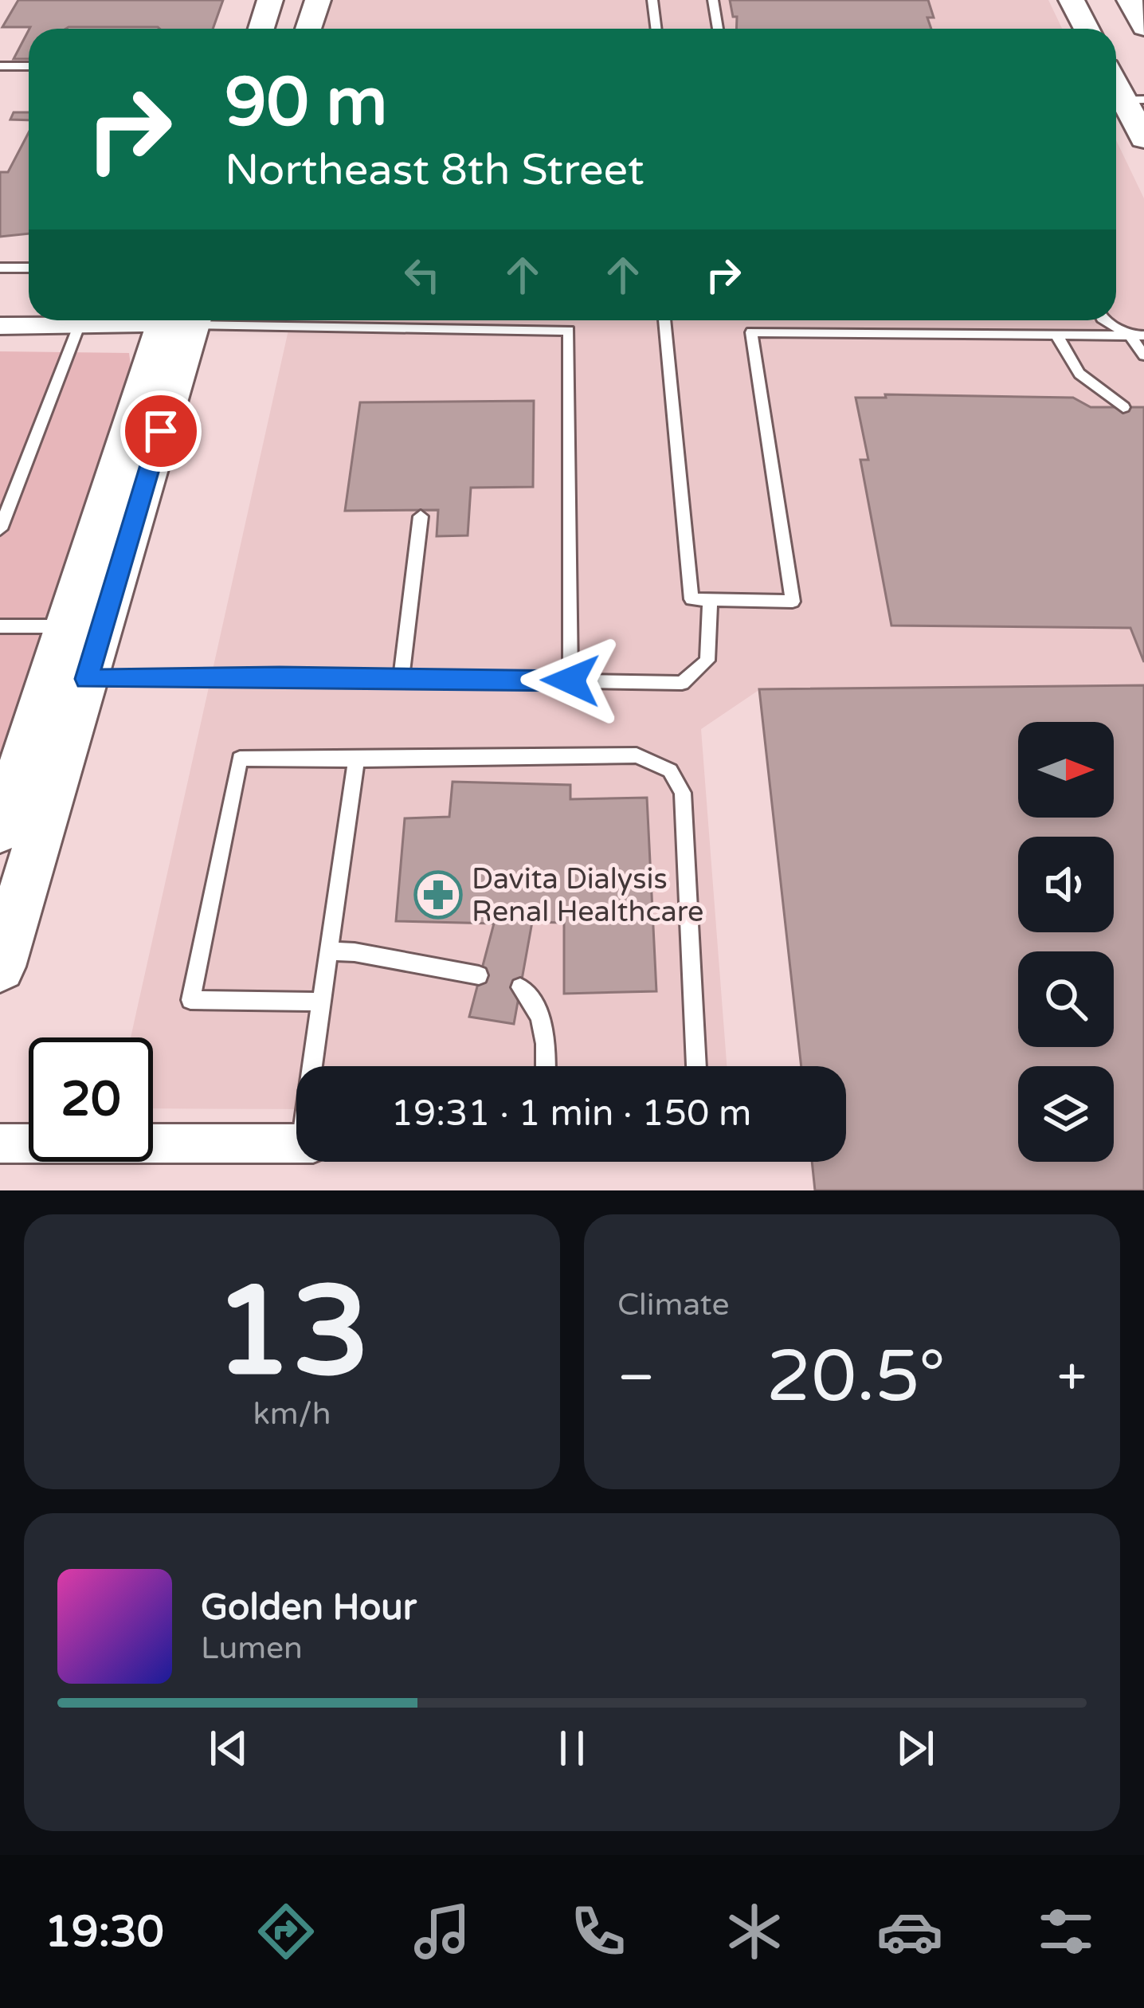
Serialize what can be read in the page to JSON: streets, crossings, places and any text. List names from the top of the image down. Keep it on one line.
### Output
{"places":{"pharmacy":["Davita Dialysis Renal Healthcare"]},"north":"right","page":{"turn":["90 m","Northeast 8th Street"],"limit":"20","trip":"19:31 · 1 min · 150 m","tile":[["13","km/h"],"Climate"],"heat":["−","20.5°","+"],"song":["Golden Hour","Lumen"],"tabs":"19:30"}}
